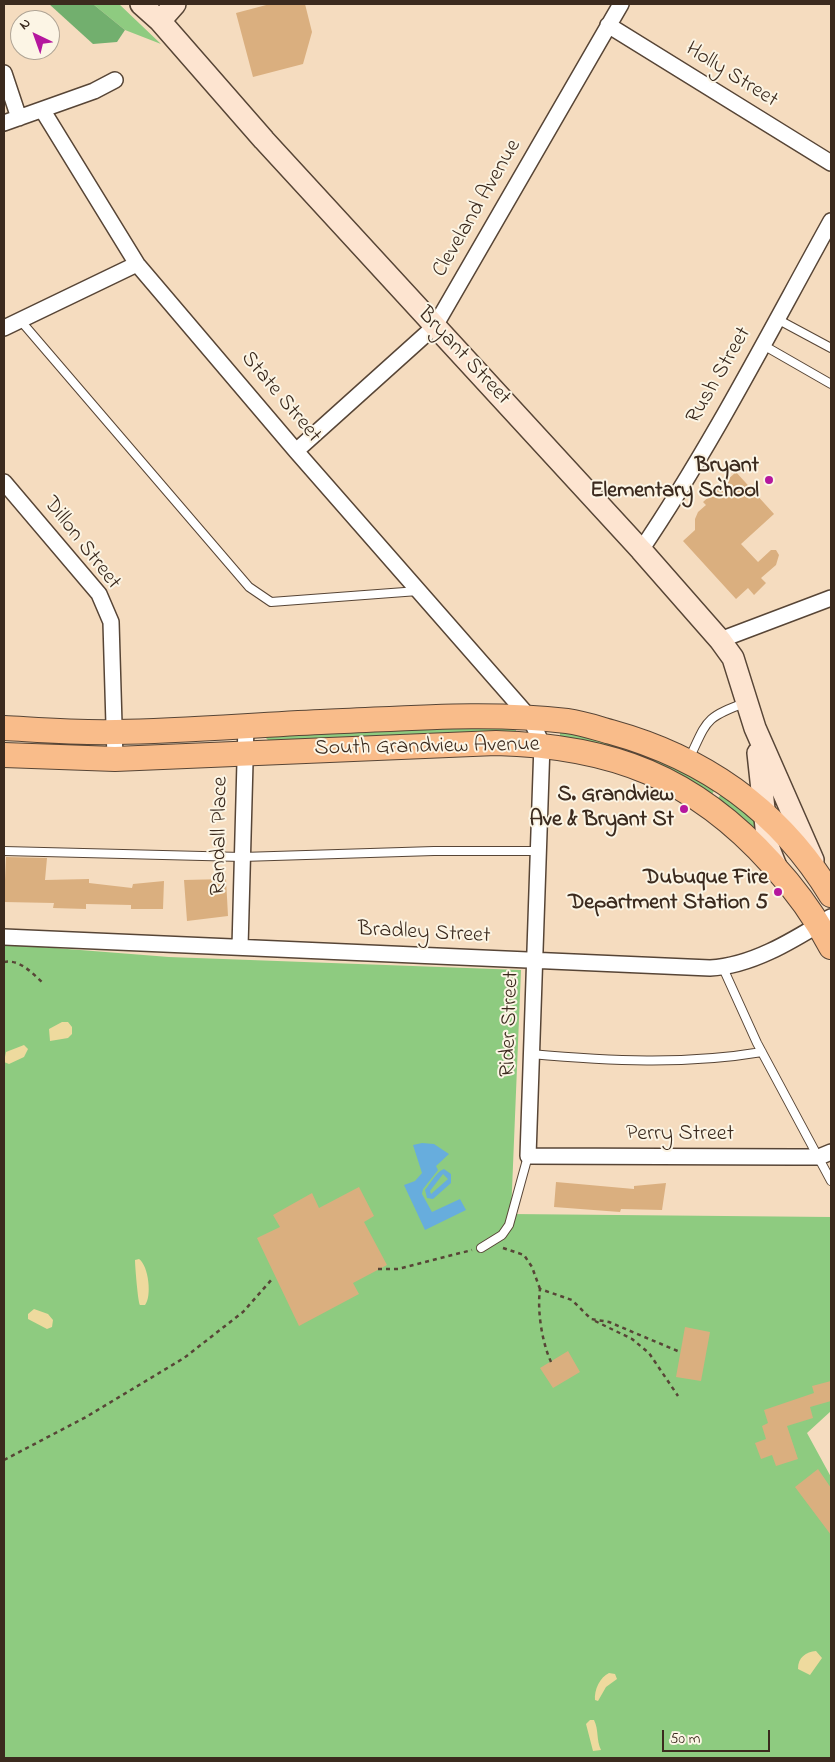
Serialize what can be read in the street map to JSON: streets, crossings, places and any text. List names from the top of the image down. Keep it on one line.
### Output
{"streets":{"main road":["Bryant Street","South Grandview Avenue"],"street":["Holly Street","Cleveland Avenue","Rush Street","State Street","Dillon Street","Randall Place","Bradley Street","Rider Street","Perry Street"]},"crossings":[["Holly Street","Cleveland Avenue"],["Cleveland Avenue","Bryant Street"],["Cleveland Avenue","State Street"],["Bryant Street","Rush Street"],["State Street","Rider Street"],["Dillon Street","South Grandview Avenue"],["South Grandview Avenue","Randall Place"],["South Grandview Avenue","Bradley Street"],["South Grandview Avenue","Rider Street"],["Randall Place","Bradley Street"],["Bradley Street","Rider Street"],["Rider Street","Perry Street"]],"places":["Bryant Elementary School","S. Grandview Ave & Bryant St","Dubuque Fire Department Station 5"],"scale_bar":"50 m","north":"top left"}
